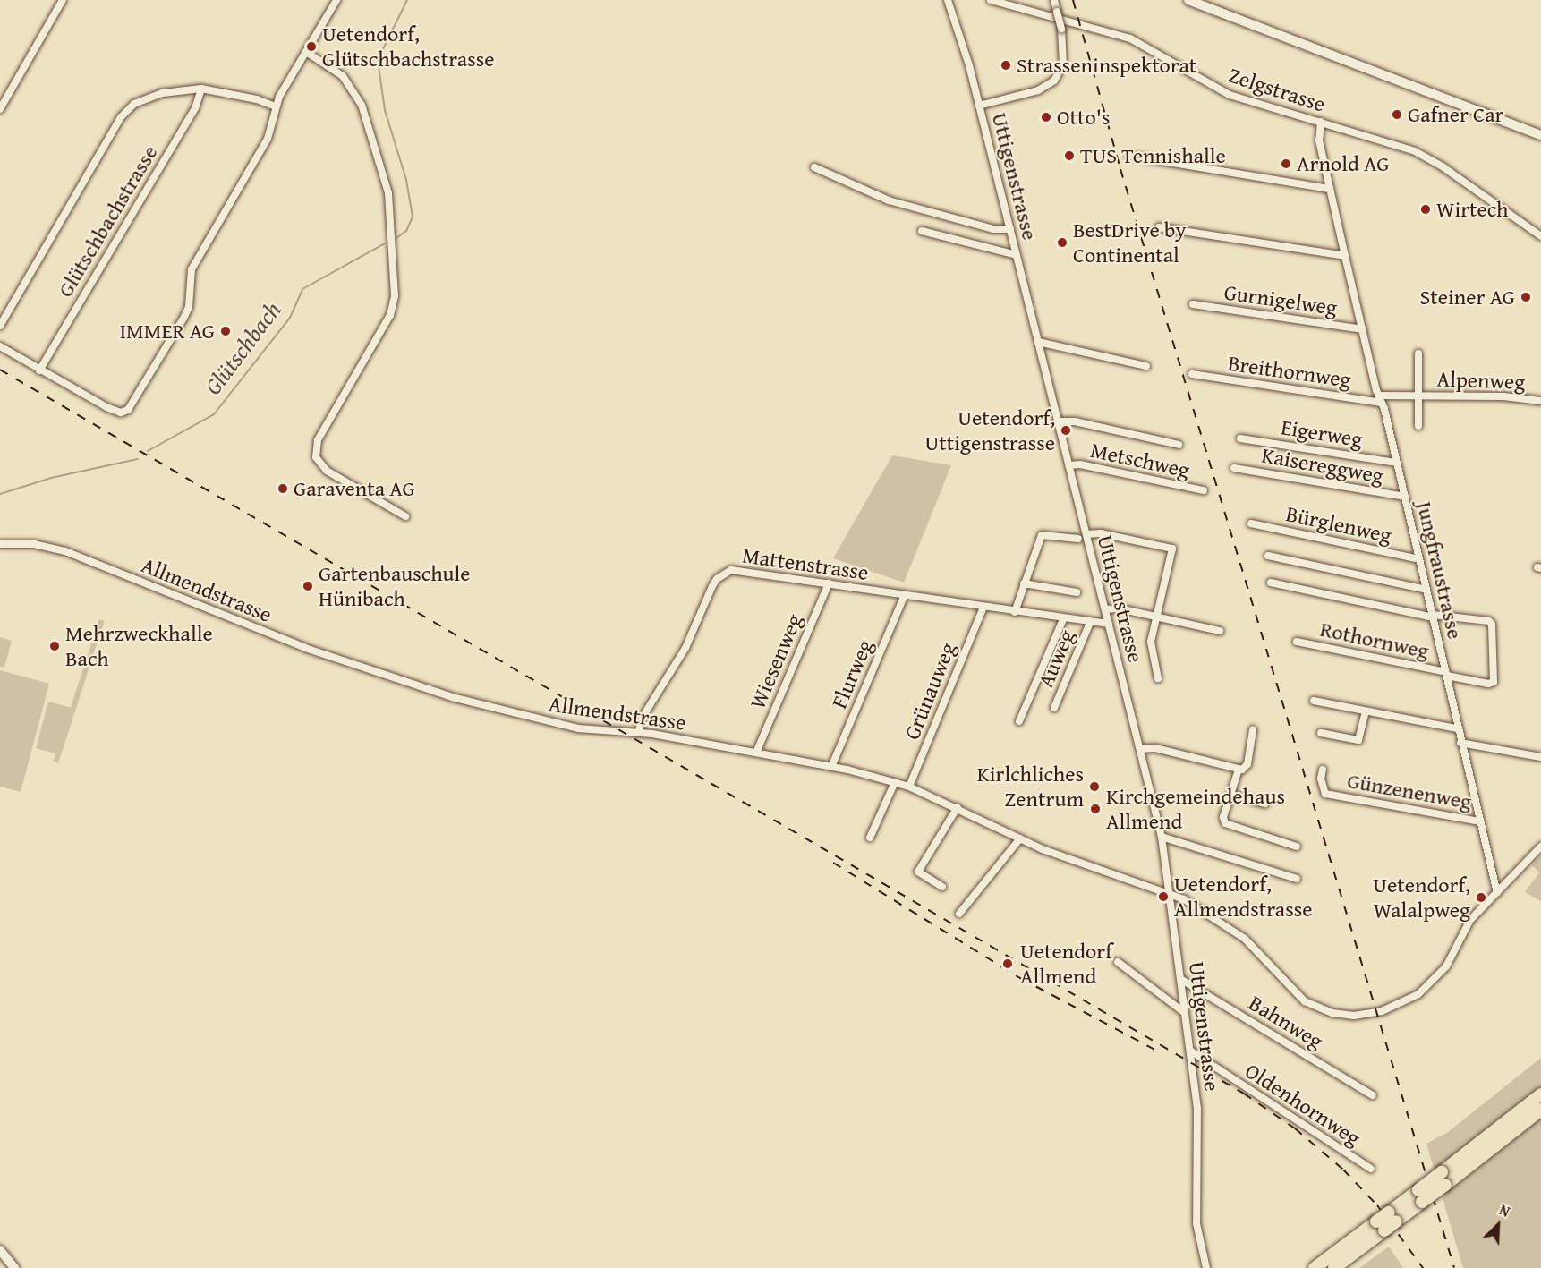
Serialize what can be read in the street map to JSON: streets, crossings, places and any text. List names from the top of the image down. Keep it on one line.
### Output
{"streets":{"street":["Zelgstrasse","Uttigenstrasse","Glütschbachstrasse","Gurnigelweg","Breithornweg","Alpenweg","Eigerweg","Metschweg","Kaisereggweg","Bürglenweg","Mattenstrasse","Jungfraustrasse","Allmendstrasse","Rothornweg","Auweg","Wiesenweg","Flurweg","Grünauweg","Günzenenweg","Bahnweg","Oldenhornweg"]},"crossings":[["Zelgstrasse","Jungfraustrasse"],["Uttigenstrasse","Metschweg"],["Uttigenstrasse","Mattenstrasse"],["Uttigenstrasse","Allmendstrasse"],["Uttigenstrasse","Bahnweg"],["Uttigenstrasse","Oldenhornweg"],["Gurnigelweg","Jungfraustrasse"],["Breithornweg","Alpenweg"],["Breithornweg","Jungfraustrasse"],["Alpenweg","Jungfraustrasse"],["Eigerweg","Jungfraustrasse"],["Kaisereggweg","Jungfraustrasse"],["Bürglenweg","Jungfraustrasse"],["Mattenstrasse","Allmendstrasse"],["Mattenstrasse","Auweg"],["Mattenstrasse","Wiesenweg"],["Mattenstrasse","Flurweg"],["Mattenstrasse","Grünauweg"],["Jungfraustrasse","Allmendstrasse"],["Jungfraustrasse","Rothornweg"],["Jungfraustrasse","Günzenenweg"],["Allmendstrasse","Wiesenweg"],["Allmendstrasse","Flurweg"],["Allmendstrasse","Grünauweg"]],"water":["Glütschbach"],"places":["Uetendorf, Glütschbachstrasse","Strasseninspektorat","Gafner Car","Otto's","TUS Tennishalle","Arnold AG","Wirtech","BestDrive by Continental","Steiner AG","IMMER AG","Uetendorf, Uttigenstrasse","Garaventa AG","Gartenbauschule Hünibach","Mehrzweckhalle Bach","Kirlchliches Zentrum","Kirchgemeindehaus Allmend","Uetendorf, Allmendstrasse","Uetendorf, Walalpweg","Uetendorf Allmend"],"north":"top right"}
